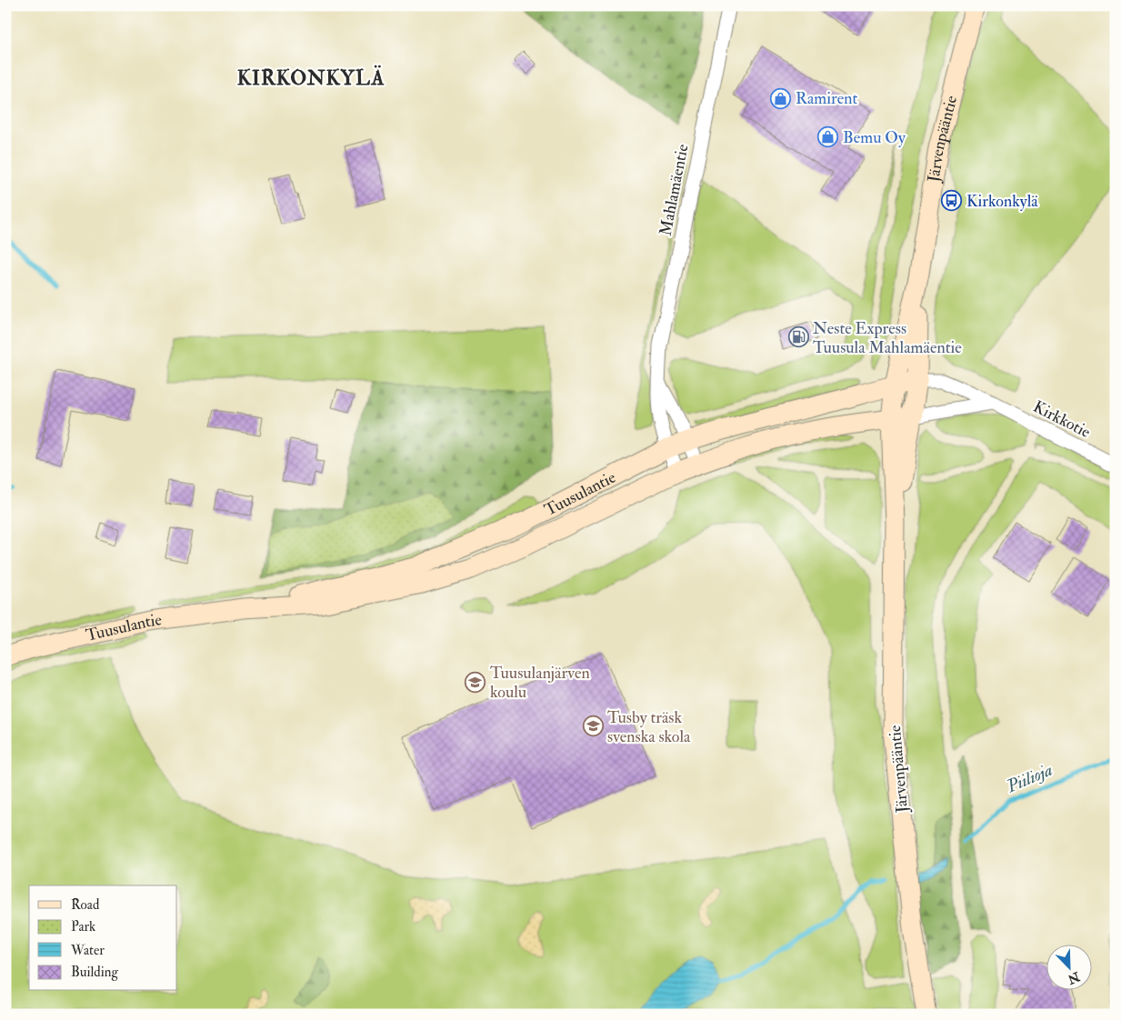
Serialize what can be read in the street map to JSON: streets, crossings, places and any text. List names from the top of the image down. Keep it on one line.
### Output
{"streets":{"main road":["Järvenpääntie","Tuusulantie"],"street":["Mahlamäentie","Kirkkotie"]},"crossings":[["Järvenpääntie","Kirkkotie"],["Järvenpääntie","Tuusulantie"],["Mahlamäentie","Tuusulantie"],["Kirkkotie","Tuusulantie"]],"districts":["KIRKONKYLÄ"],"water":["Piilioja"],"places":{"shop":["Ramirent","Bemu Oy"],"bus stop":["Kirkonkylä"],"fuel station":["Neste Express Tuusula Mahlamäentie"],"school or university":["Tuusulanjärven koulu","Tusby träsk svenska skola"]},"legend":["Road","Park","Water","Building"],"north":"bottom right"}
